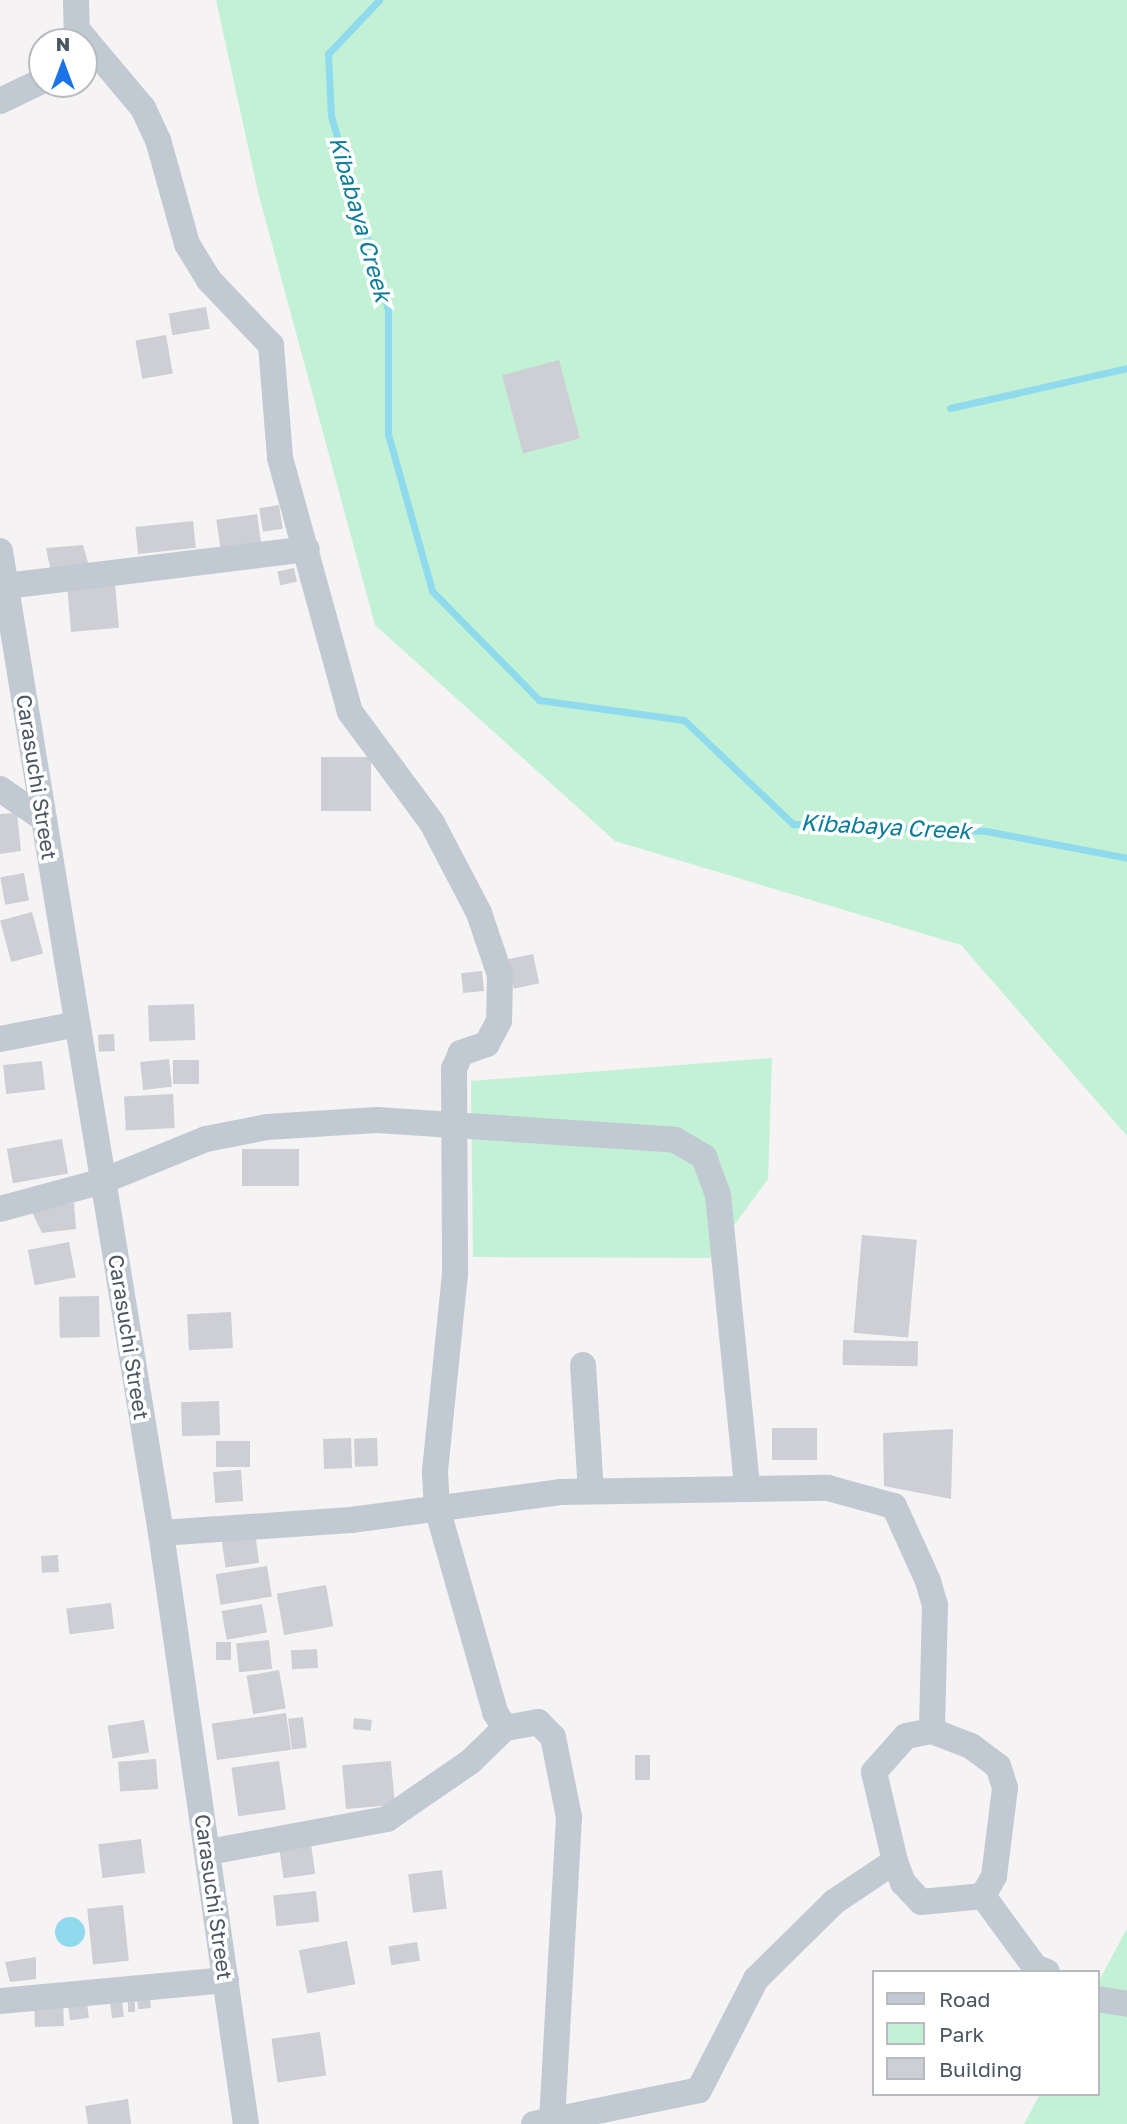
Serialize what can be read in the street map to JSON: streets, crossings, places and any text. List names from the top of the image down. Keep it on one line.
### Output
{"streets":{"street":["Carasuchi Street"]},"water":["Kibabaya Creek"],"legend":["Road","Park","Building"],"north":"top"}
